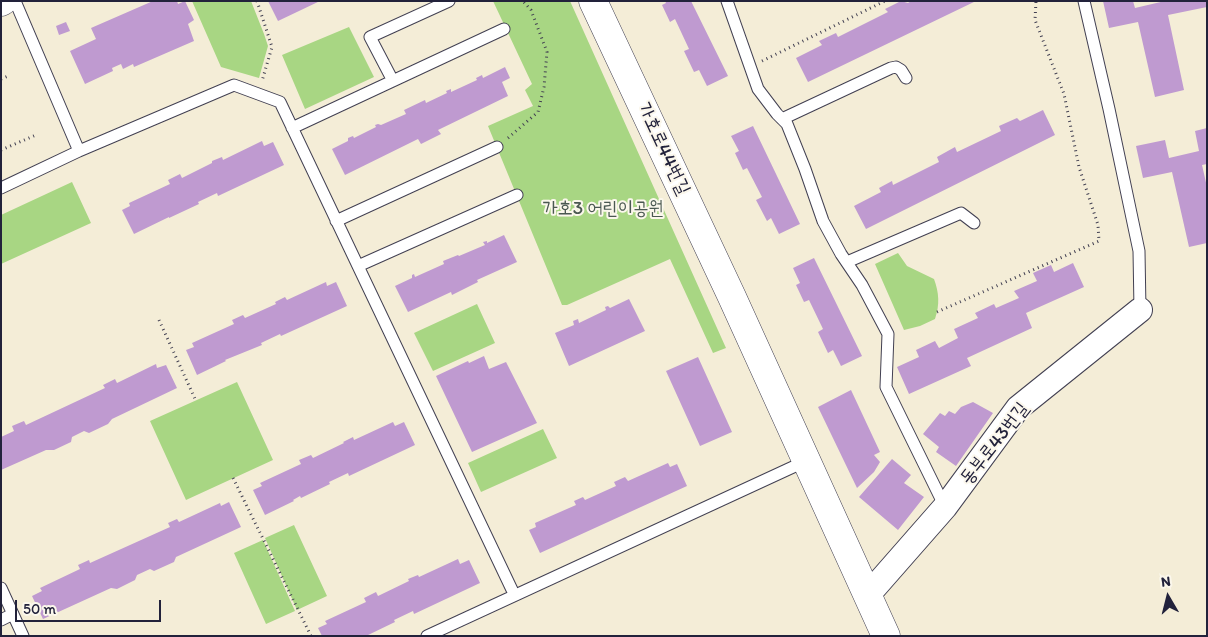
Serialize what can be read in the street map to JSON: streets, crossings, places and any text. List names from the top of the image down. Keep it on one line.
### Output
{"streets":{"street":["가호로44번길","동부로43번길"]},"parks":["가호3 어린이공원"],"scale_bar":"50 m","north":"top"}
